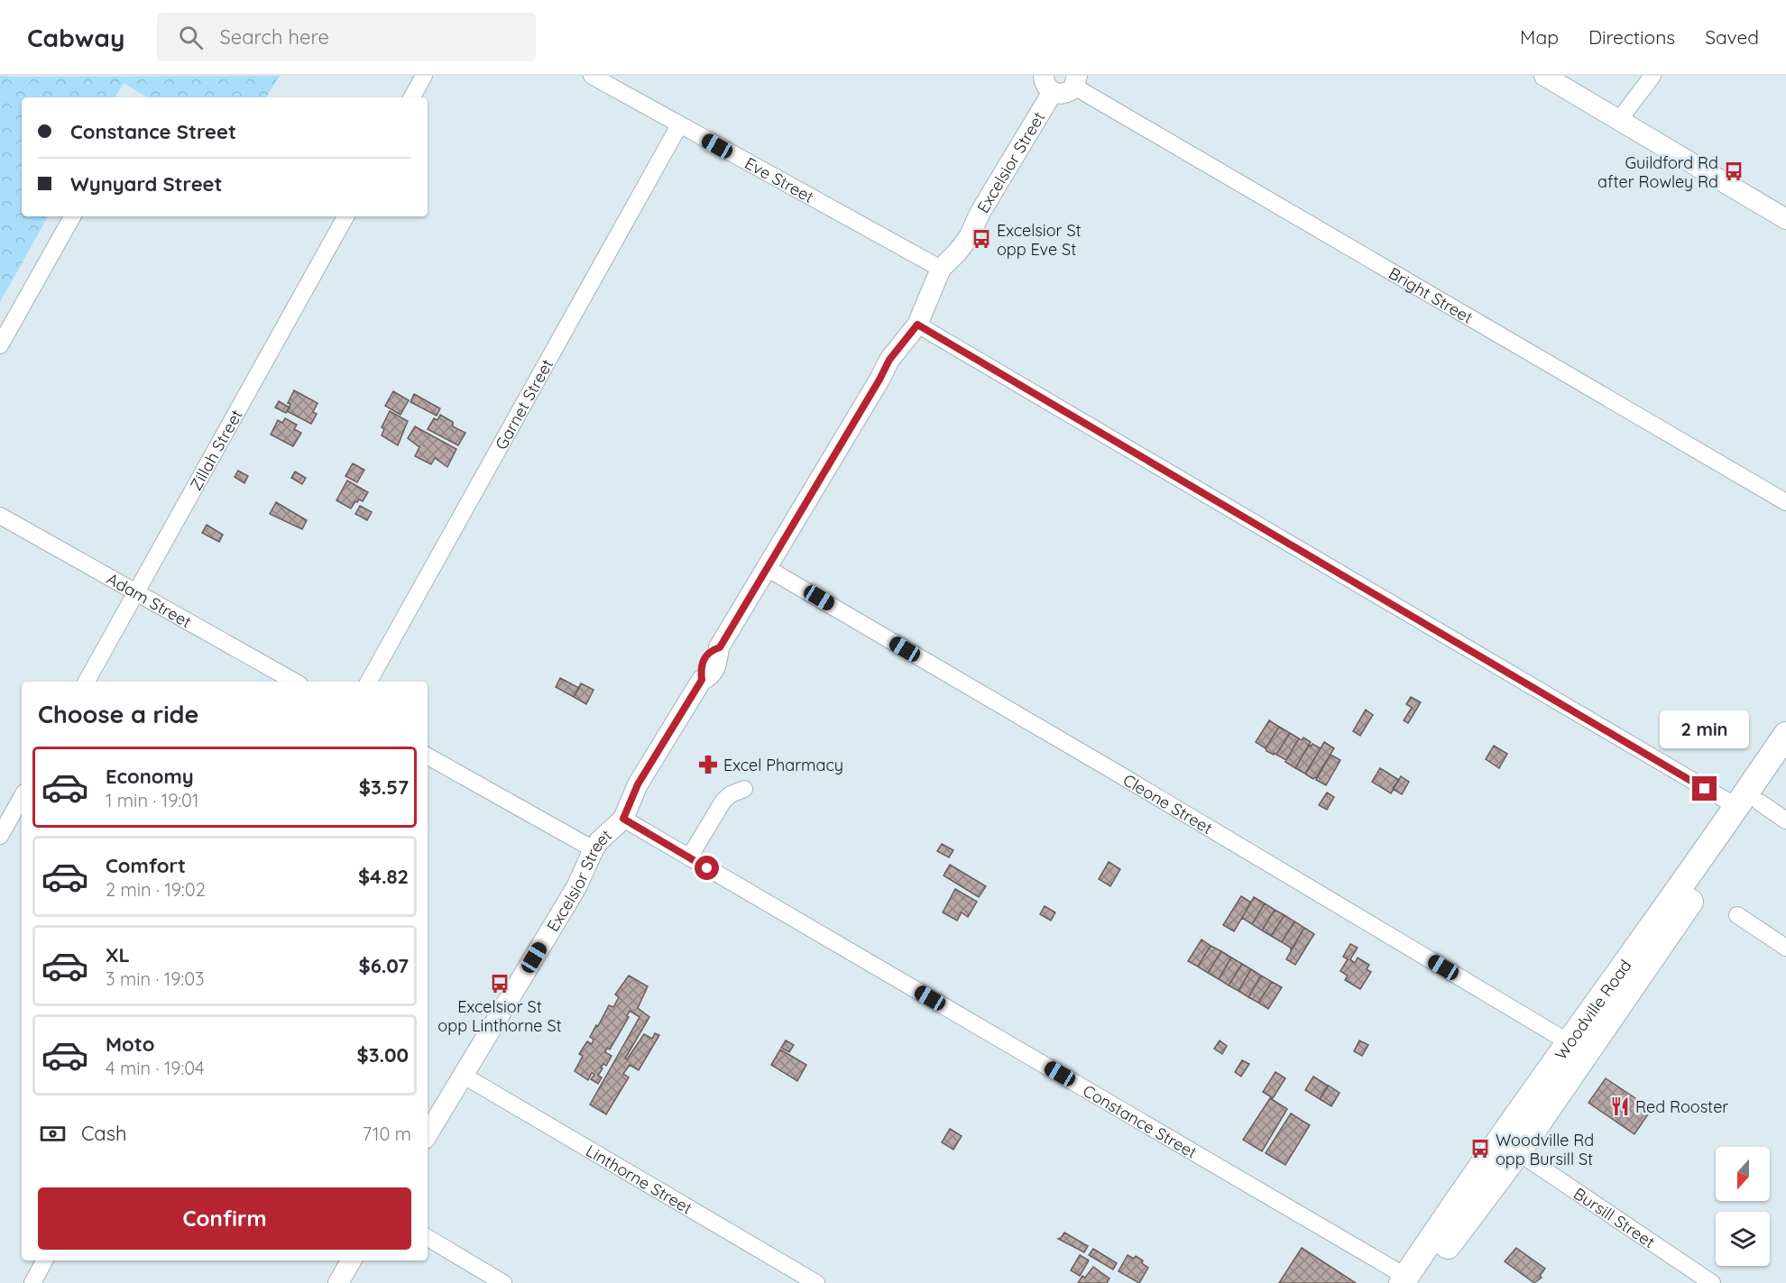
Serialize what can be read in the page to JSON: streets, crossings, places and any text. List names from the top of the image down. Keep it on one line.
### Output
{"streets":{"main road":["Woodville Road"],"street":["Excelsior Street","Eve Street","Bright Street","Garnet Street","Zillah Street","Adam Street","Cleone Street","Constance Street","Linthorne Street","Bursill Street"]},"crossings":[["Excelsior Street","Eve Street"],["Excelsior Street","Cleone Street"],["Excelsior Street","Constance Street"],["Excelsior Street","Linthorne Street"],["Eve Street","Garnet Street"],["Zillah Street","Adam Street"],["Cleone Street","Woodville Road"],["Woodville Road","Constance Street"],["Woodville Road","Bursill Street"]],"places":{"bus stop":["Guildford Rd after Rowley Rd","Excelsior St opp Eve St","Excelsior St opp Linthorne St","Woodville Rd opp Bursill St"],"pharmacy":["Excel Pharmacy"],"restaurant":["Red Rooster"]},"north":"bottom","page":{"header":"Cabway","search":"Search here","nav":["Map","Directions","Saved"],"banner":["Constance Street","Wynyard Street"],"heading":"Choose a ride","bubble":"2 min","list":[{"name":"Economy","note":"1 min · 19:01","value":"$3.57"},{"name":"Comfort","note":"2 min · 19:02","value":"$4.82"},{"name":"XL","note":"3 min · 19:03","value":"$6.07"},{"name":"Moto","note":"4 min · 19:04","value":"$3.00"}],"pay":["Cash","710 m"],"buttons":"Confirm"}}
